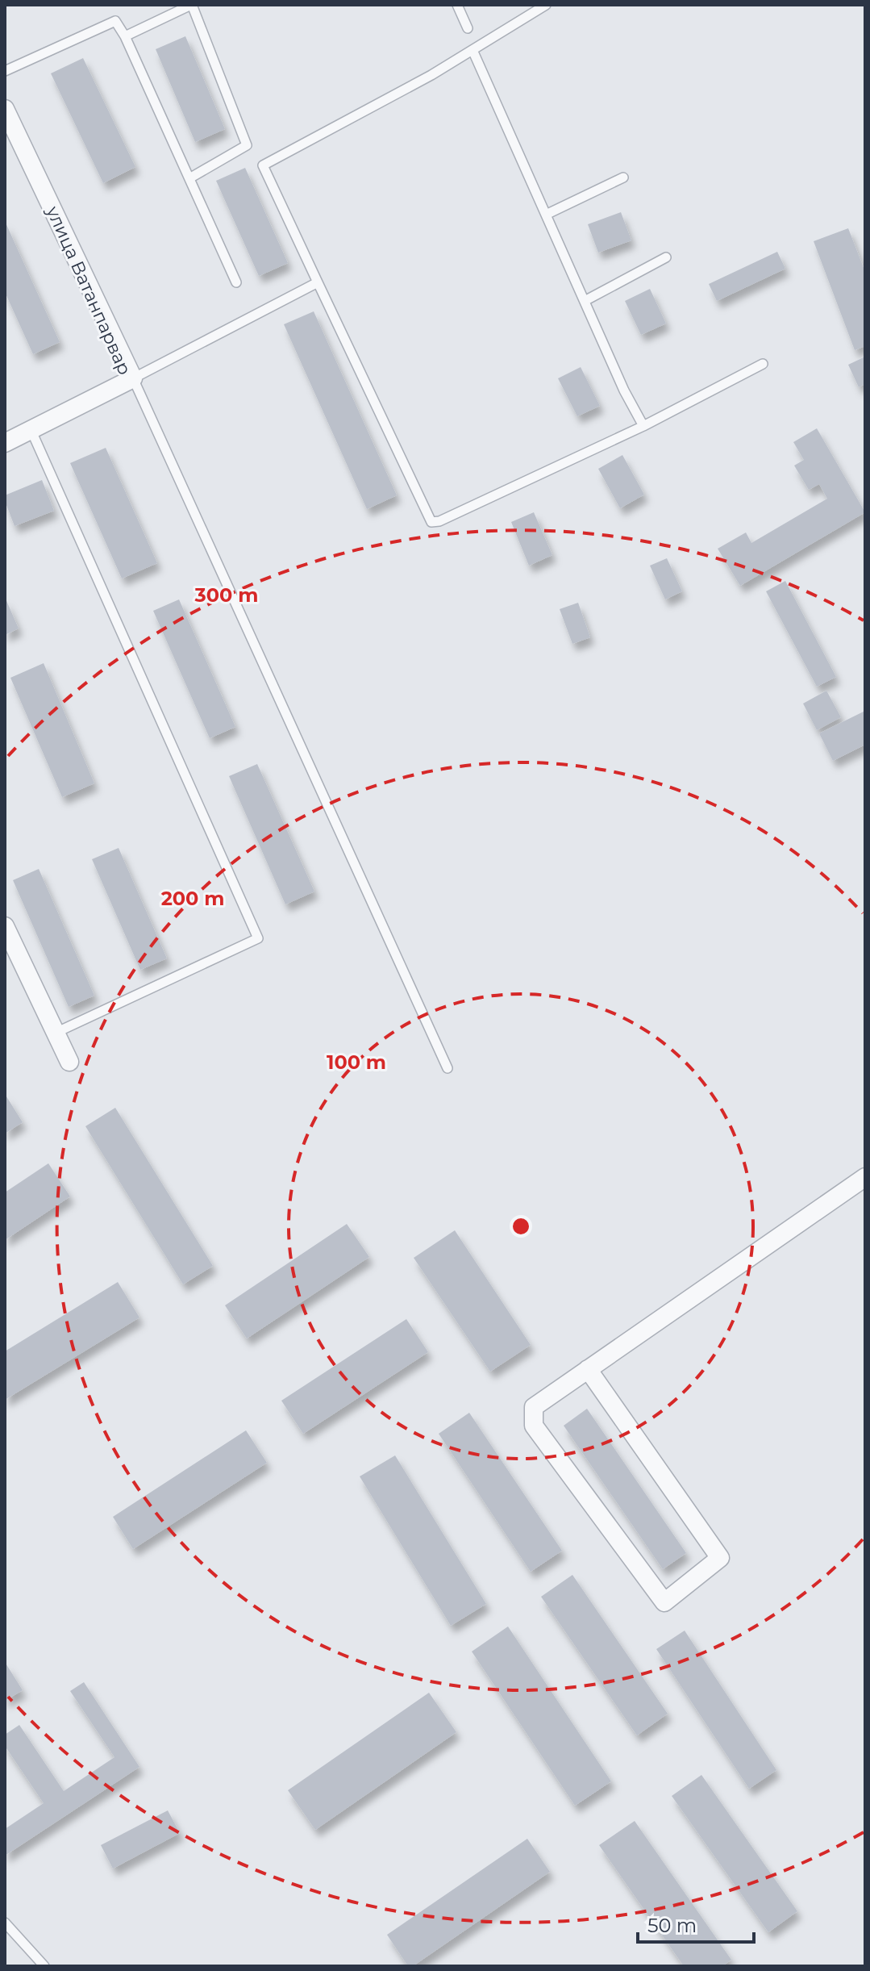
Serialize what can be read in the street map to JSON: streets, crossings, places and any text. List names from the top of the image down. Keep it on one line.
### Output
{"streets":{"street":["улица Ватанпарвар"]},"scale_bar":"50 m","rings":["300 m","200 m","100 m"]}
